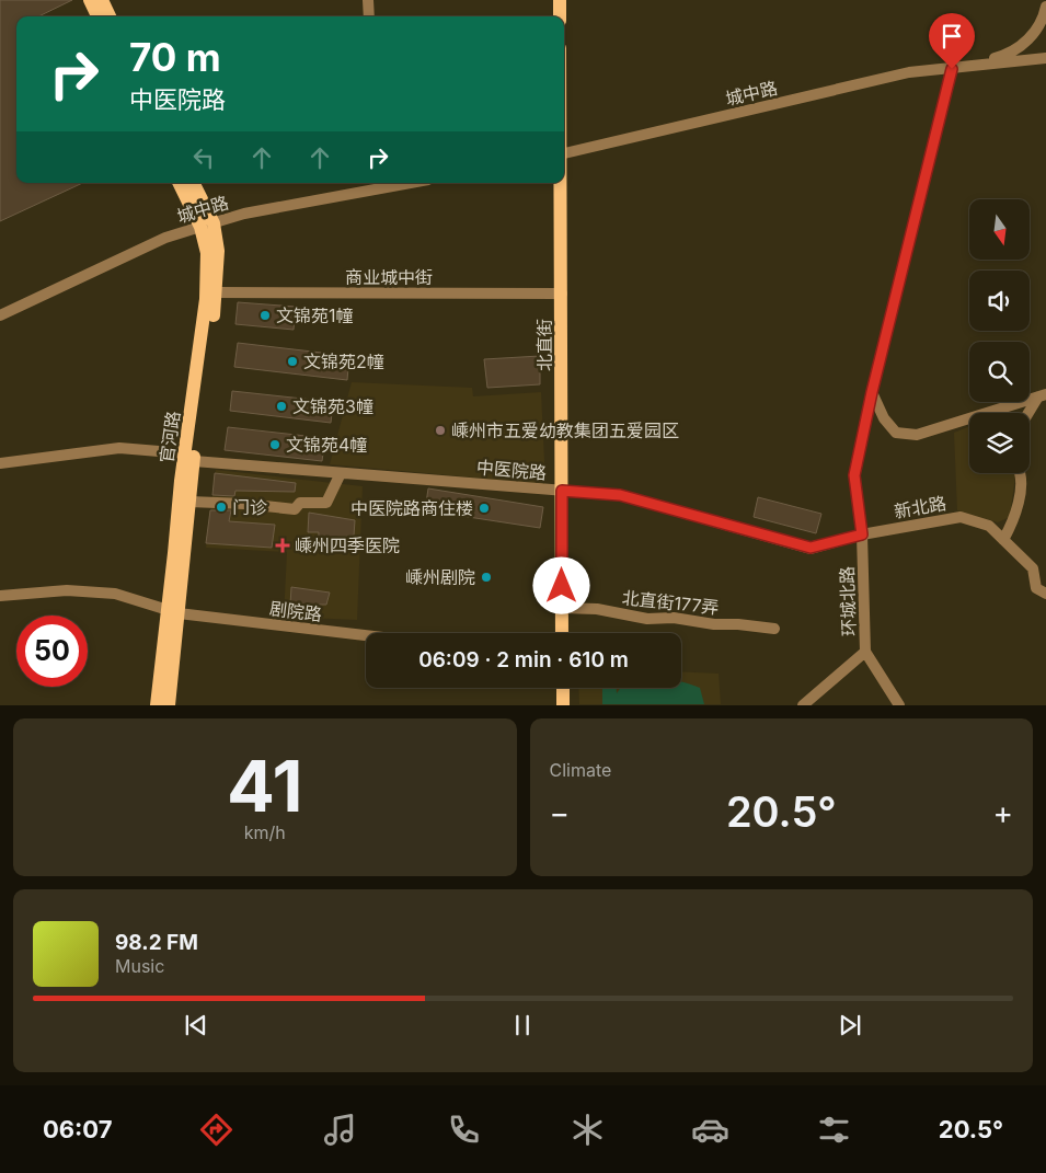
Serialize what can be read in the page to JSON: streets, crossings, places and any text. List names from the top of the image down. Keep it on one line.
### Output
{"streets":{"main road":["北直街","官河路"],"street":["城中路","商业城中街","中医院路","新北路","环城北路","北直街177弄","剧院路"]},"crossings":[["城中路","官河路"],["城中路","环城北路"],["商业城中街","北直街"],["商业城中街","官河路"],["北直街","中医院路"],["北直街","北直街177弄"],["官河路","中医院路"],["官河路","剧院路"],["中医院路","新北路"],["中医院路","环城北路"],["新北路","环城北路"]],"places":{"other":["文锦苑1幢","文锦苑2幢","文锦苑3幢","嵊州市五爱幼教集团五爱园区","文锦苑4幢","门诊","中医院路商住楼","嵊州剧院"],"health":["嵊州四季医院"]},"north":"bottom","page":{"turn":["70 m","中医院路"],"limit":"50","trip":"06:09 · 2 min · 610 m","tile":[["41","km/h"],"Climate"],"heat":["−","20.5°","+"],"song":["98.2 FM","Music"],"tabs":["06:07","20.5°"]}}
